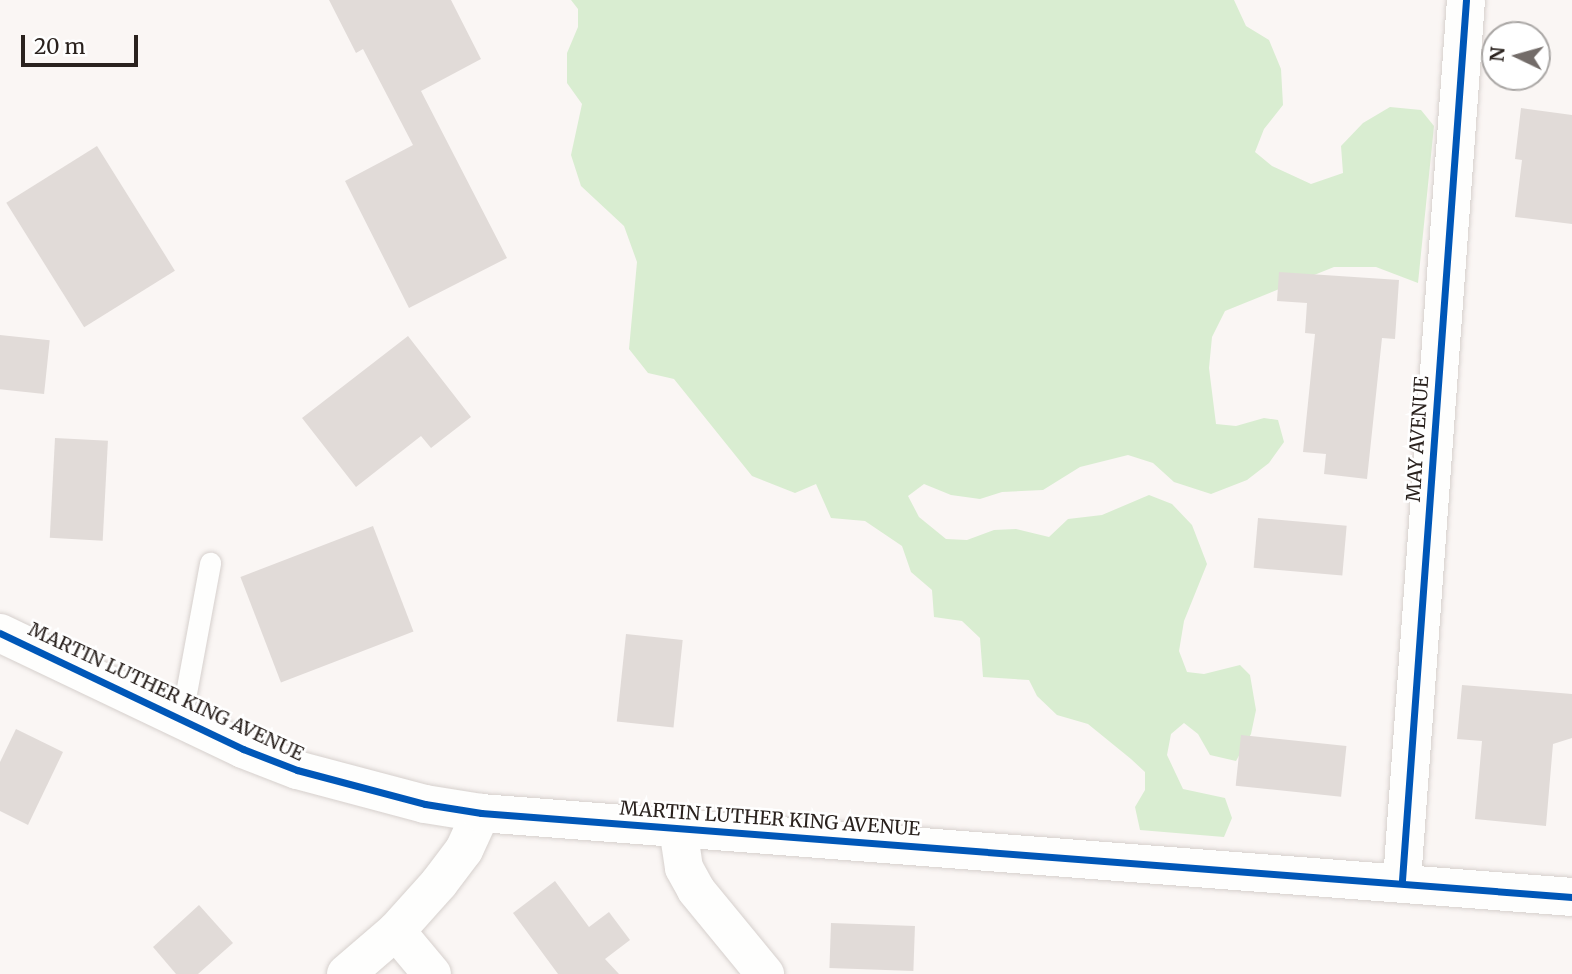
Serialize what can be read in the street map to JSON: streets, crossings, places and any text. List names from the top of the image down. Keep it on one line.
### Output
{"streets":{"street":["MAY AVENUE","MARTIN LUTHER KING AVENUE"]},"crossings":[["MAY AVENUE","MARTIN LUTHER KING AVENUE"]],"scale_bar":"20 m","north":"left"}
